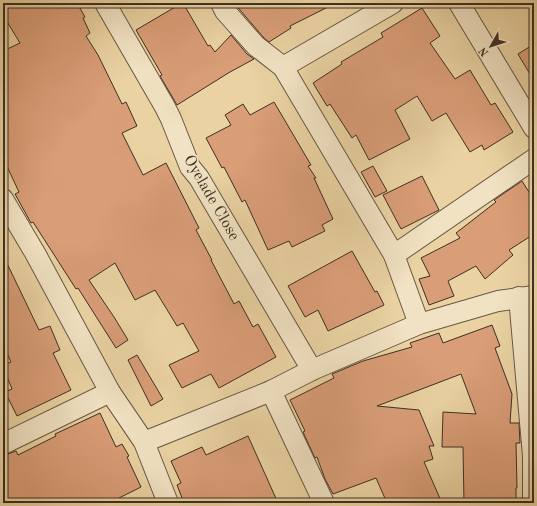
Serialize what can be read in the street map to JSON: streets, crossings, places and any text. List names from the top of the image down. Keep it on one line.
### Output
{"streets":{"street":["Oyelade Close"]},"north":"bottom left"}
